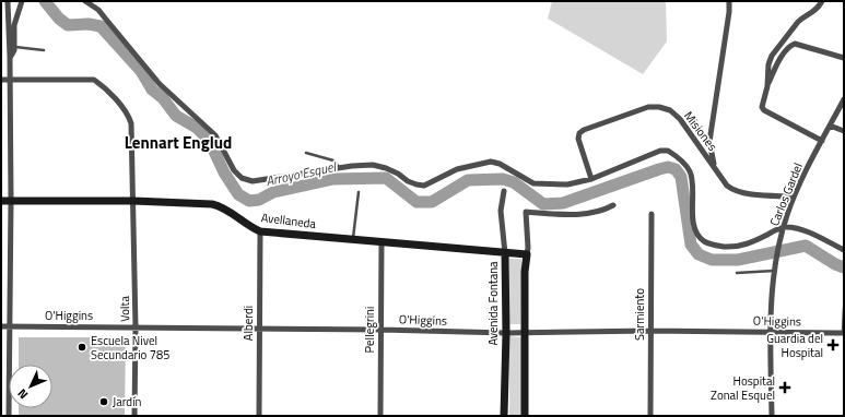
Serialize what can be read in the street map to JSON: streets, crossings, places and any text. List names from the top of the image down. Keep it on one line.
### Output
{"streets":{"street":["Misiones","Carlos Gardel","Avellaneda","Avenida Fontana","Volta","Sarmiento","O'Higgins","Alberdi","Pellegrini"]},"crossings":[["Misiones","Carlos Gardel"],["Carlos Gardel","O'Higgins"],["Avellaneda","Avenida Fontana"],["Avellaneda","Volta"],["Avellaneda","Alberdi"],["Avellaneda","Pellegrini"],["Avenida Fontana","O'Higgins"],["Volta","O'Higgins"],["Sarmiento","O'Higgins"],["O'Higgins","Alberdi"],["O'Higgins","Pellegrini"]],"districts":["Lennart Englud"],"water":["Arroyo Esquel"],"places":{"health":["Guardia del Hospital","Hospital Zonal Esquel"],"other":["Escuela Nivel Secundario 785","Jardín"]},"north":"bottom left"}
